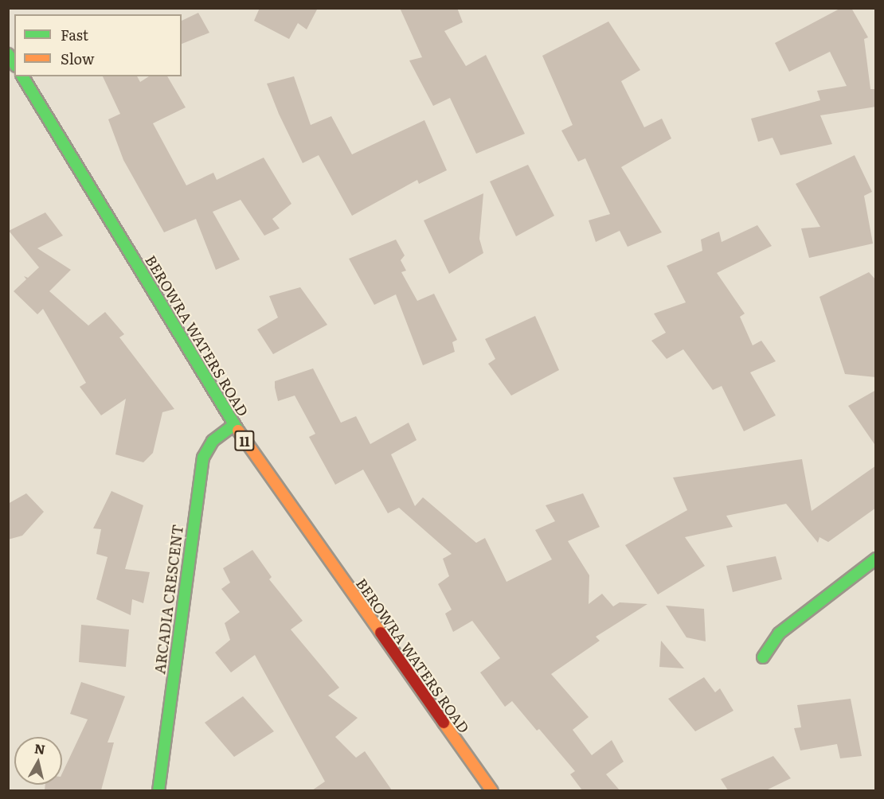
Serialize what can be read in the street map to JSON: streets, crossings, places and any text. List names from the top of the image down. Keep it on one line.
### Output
{"streets":{"main road":["BEROWRA WATERS ROAD","11","ARCADIA CRESCENT"]},"crossings":[["BEROWRA WATERS ROAD","ARCADIA CRESCENT"]],"legend":["Fast","Slow"],"north":"top"}
